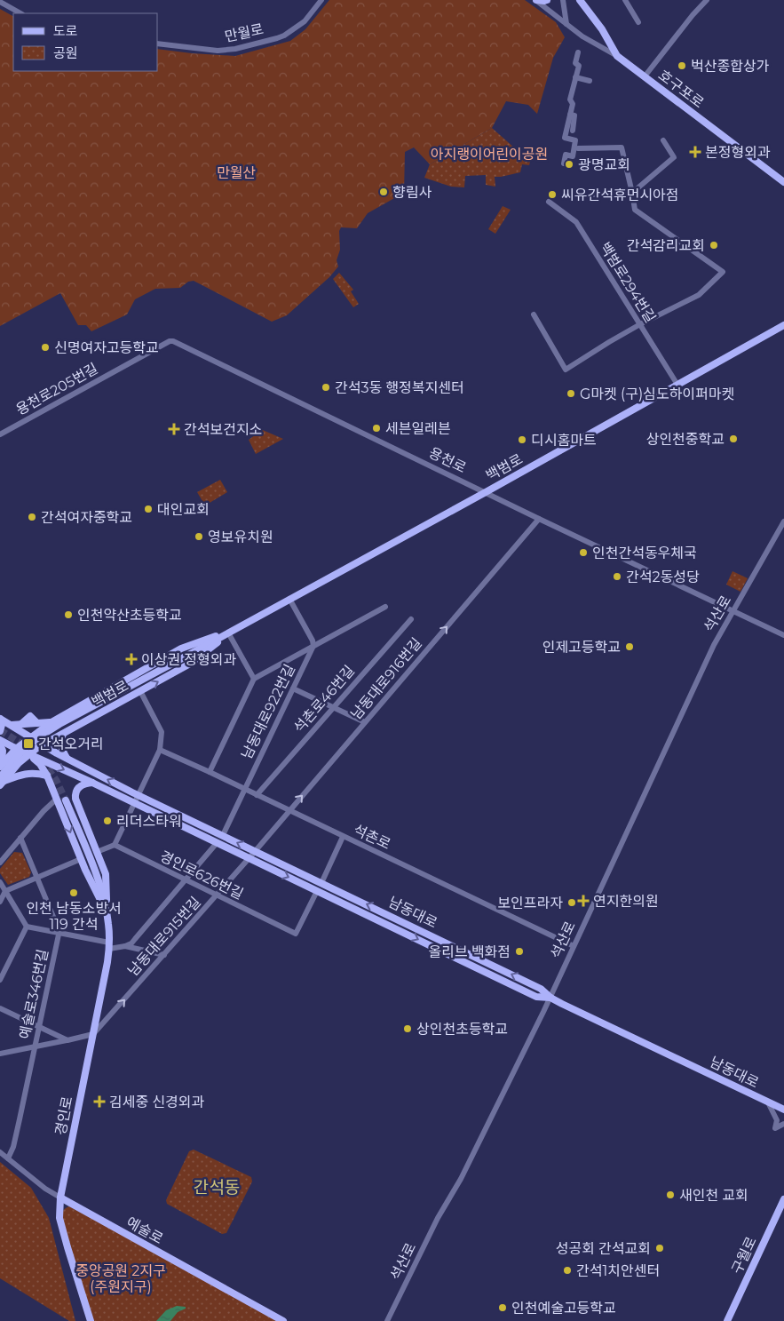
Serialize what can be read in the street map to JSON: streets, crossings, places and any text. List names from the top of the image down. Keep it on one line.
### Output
{"streets":{"main road":["호구포로","백범로","남동대로","경인로","예술로","구월로"],"street":["만월로","백범로294번길","용천로205번길","용천로","석산로","남동대로916번길","석촌로46번길","남동대로922번길","석촌로","경인로626번길","남동대로915번길","예술로346번길"]},"crossings":[["백범로294번길","백범로"],["용천로205번길","용천로"],["용천로","백범로"],["용천로","석산로"],["용천로","남동대로916번길"],["백범로","남동대로"],["백범로","경인로"],["석산로","석촌로"],["석산로","남동대로"],["남동대로916번길","석촌로"],["남동대로916번길","남동대로"],["남동대로916번길","남동대로915번길"],["석촌로46번길","석촌로"],["남동대로922번길","석촌로"],["남동대로922번길","남동대로"],["경인로626번길","남동대로915번길"],["남동대로","남동대로915번길"],["남동대로915번길","경인로"],["예술로346번길","예술로"],["경인로","예술로"]],"one_way":["남동대로916번길","남동대로915번길"],"districts":["간석동"],"parks":["아지랭이어린이공원","만월산","중앙공원 2지구 (주원지구)"],"places":{"other":["벅산종합상가","광명교회","향림사","씨유간석휴먼시아점","간석감리교회","신명여자고등학교","간석3동 행정복지센터","G마켓 (구)심도하이퍼마켓","세븐일레븐","상인천중학교","디시홈마트","대인교회","간석여자중학교","영보유치원","인천간석동우체국","간석2동성당","인천약산초등학교","인제고등학교","리더스타워","인천 남동소방서 119 간석","보인프라자","올리브 백화점","상인천초등학교","새인천 교회","성공회 간석교회","간석1치안센터","인천예술고등학교"],"health":["본정형외과","간석보건지소","이상권 정형외과","연지한의원","김세중 신경외과"],"transit":["간석오거리"]},"legend":["도로","공원"]}
